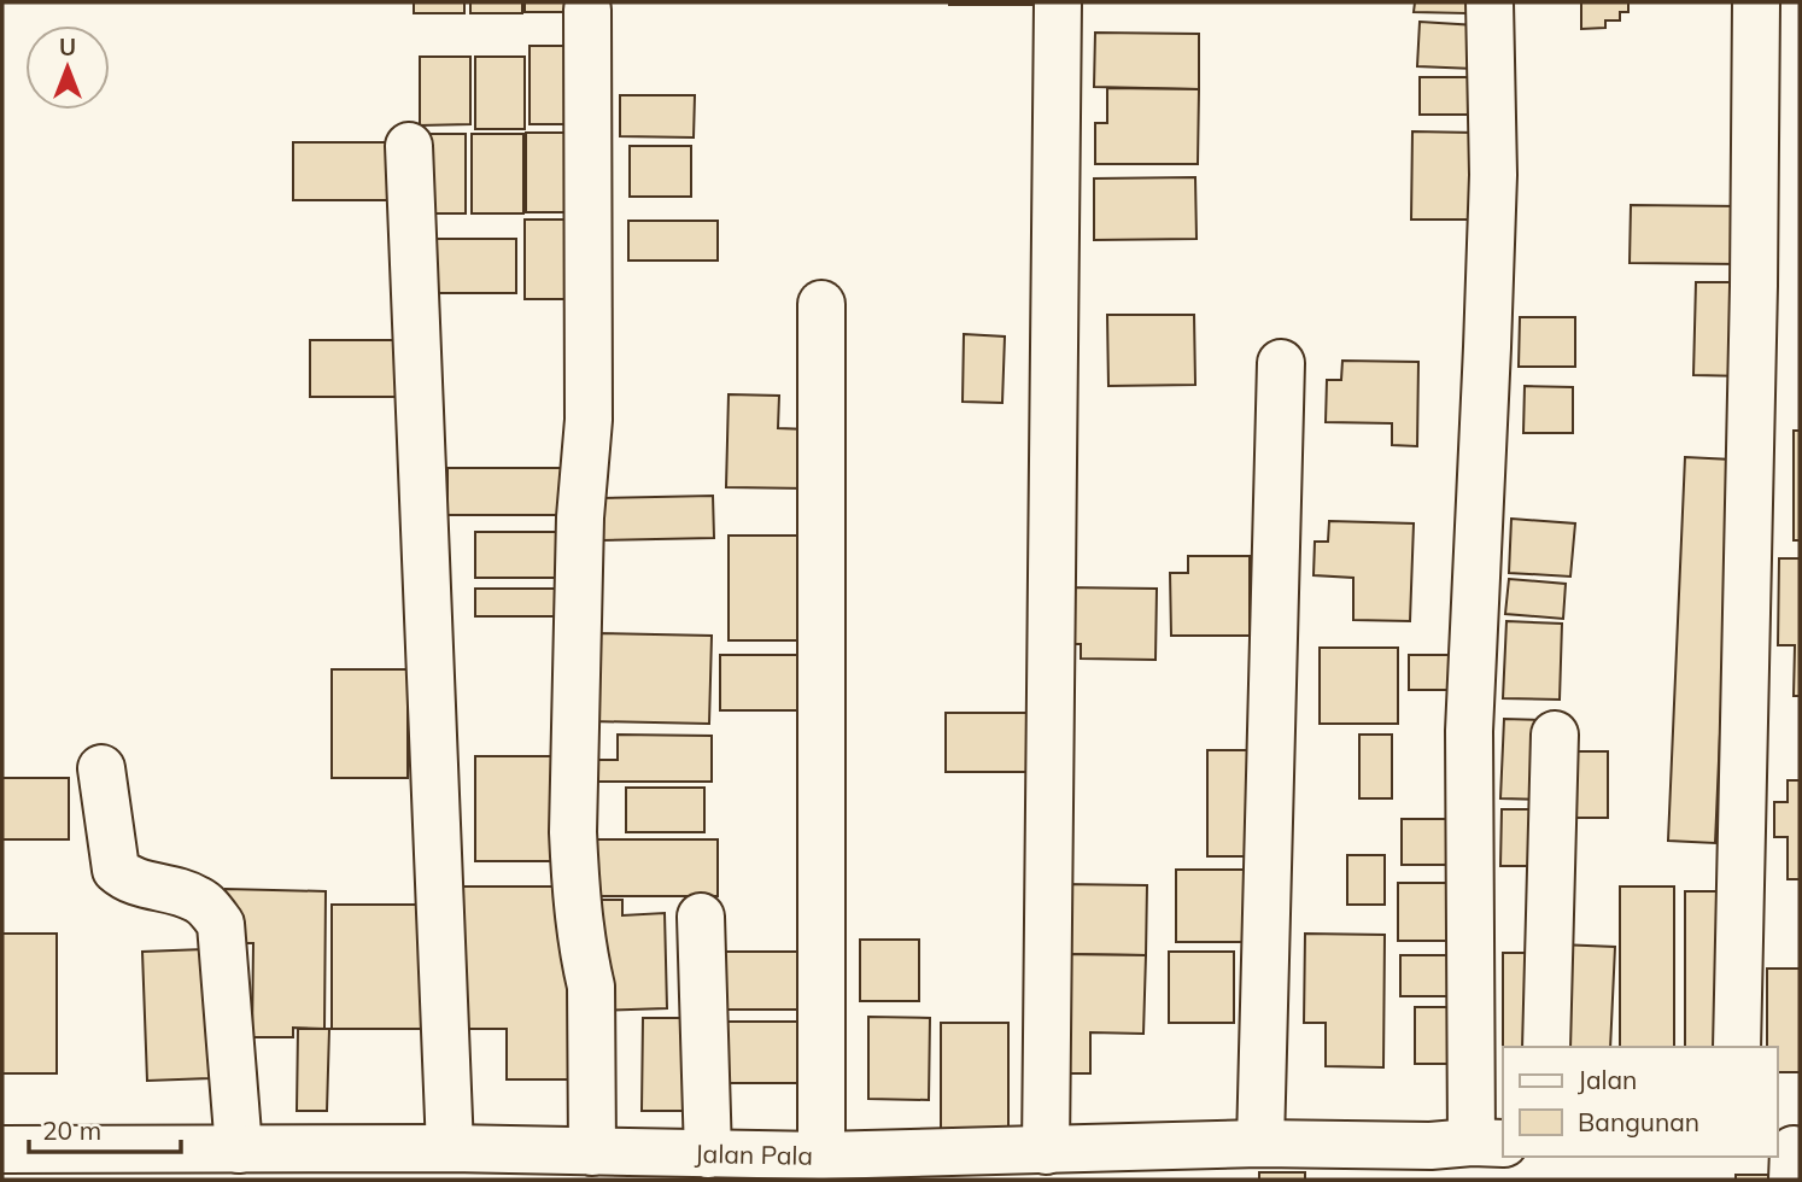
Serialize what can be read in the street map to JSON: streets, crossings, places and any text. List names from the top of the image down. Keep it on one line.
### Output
{"streets":{"street":["Jalan Pala"]},"legend":["Jalan","Bangunan"],"scale_bar":"20 m","north":"top"}
